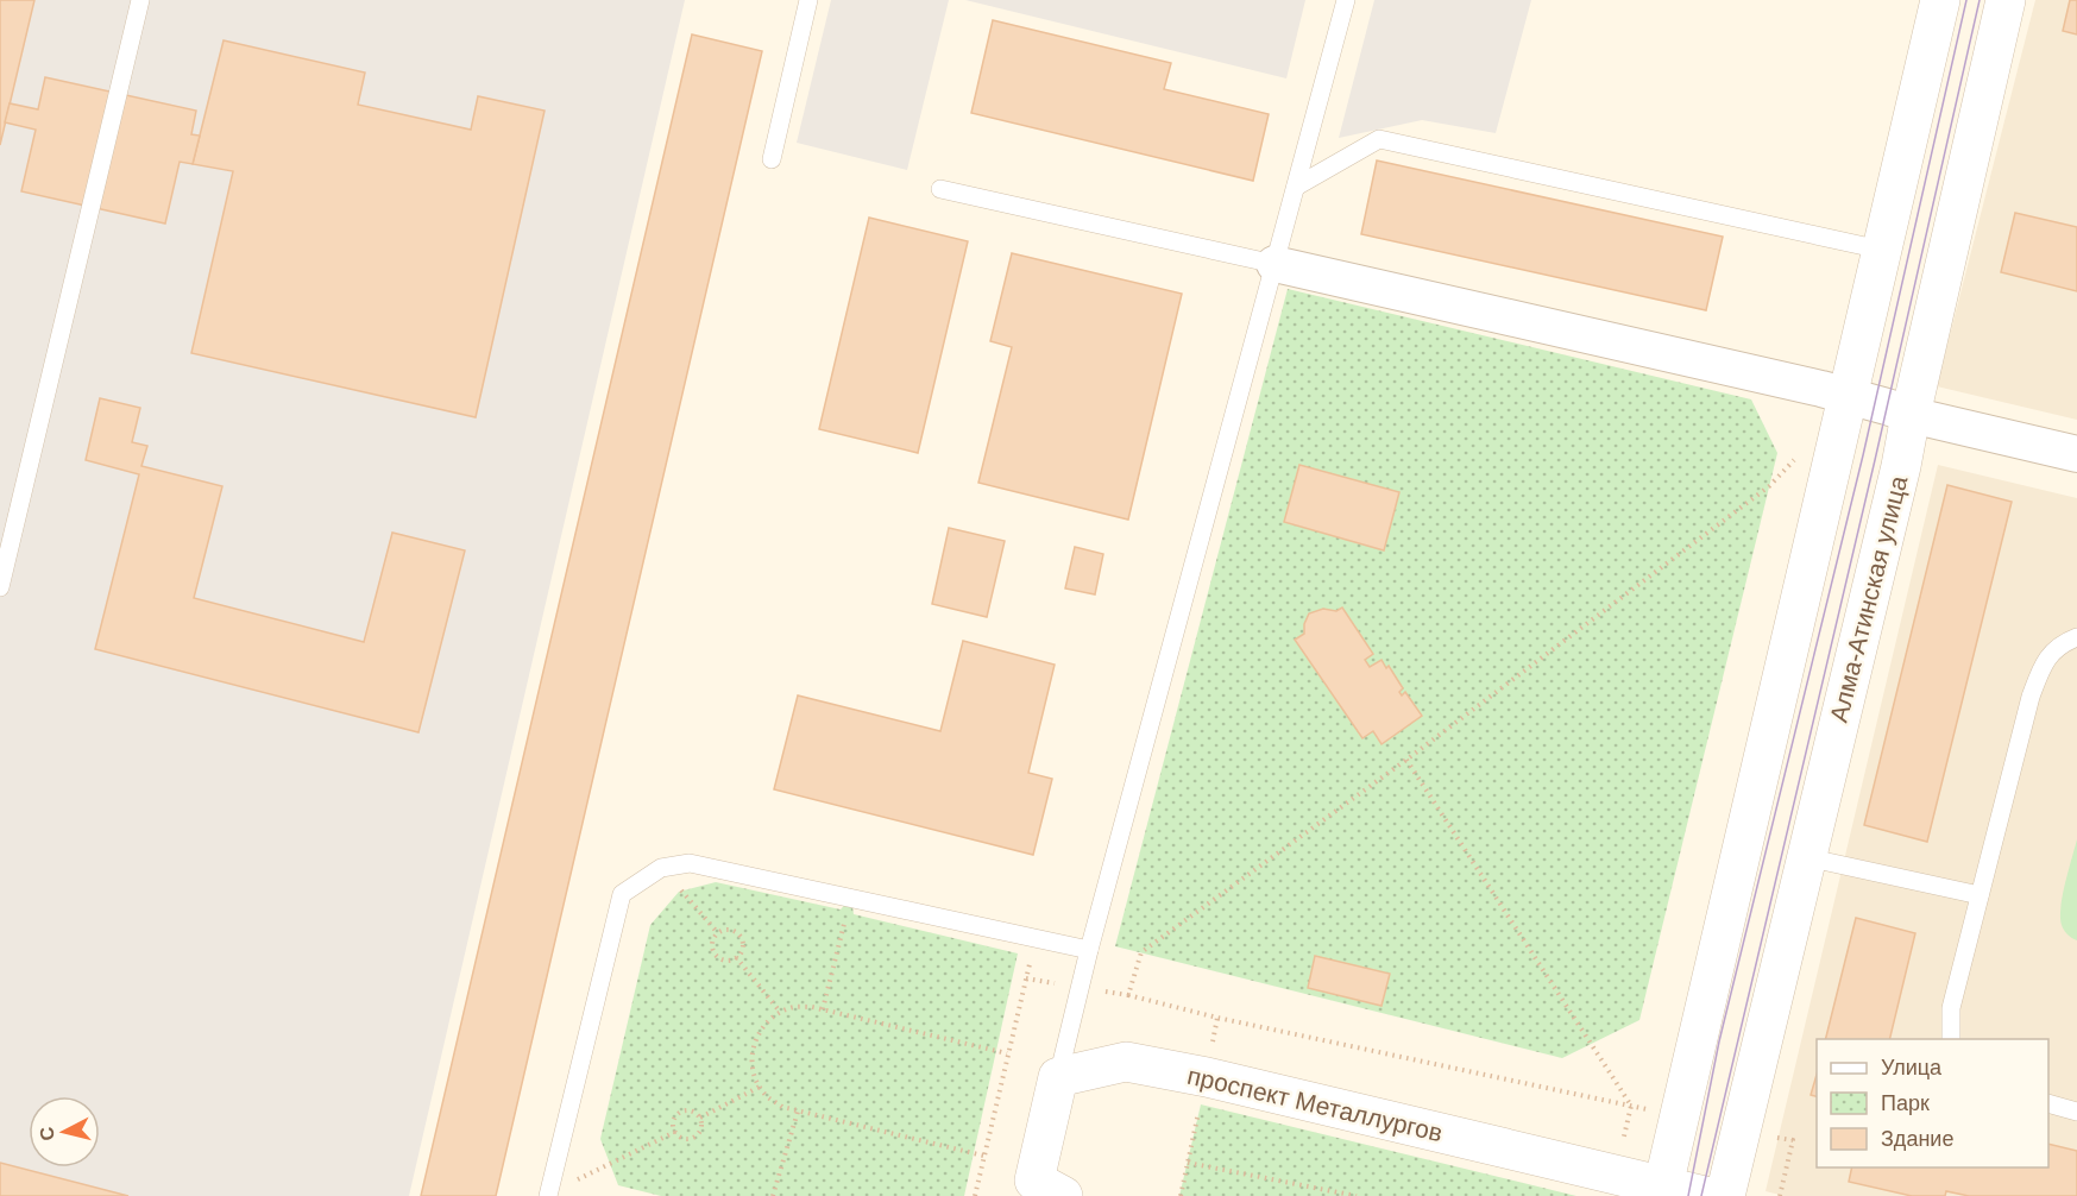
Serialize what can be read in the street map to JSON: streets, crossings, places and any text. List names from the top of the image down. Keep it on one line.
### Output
{"streets":{"street":["Алма-Атинская улица","проспект Металлургов"]},"legend":["Улица","Парк","Здание"],"north":"left"}
